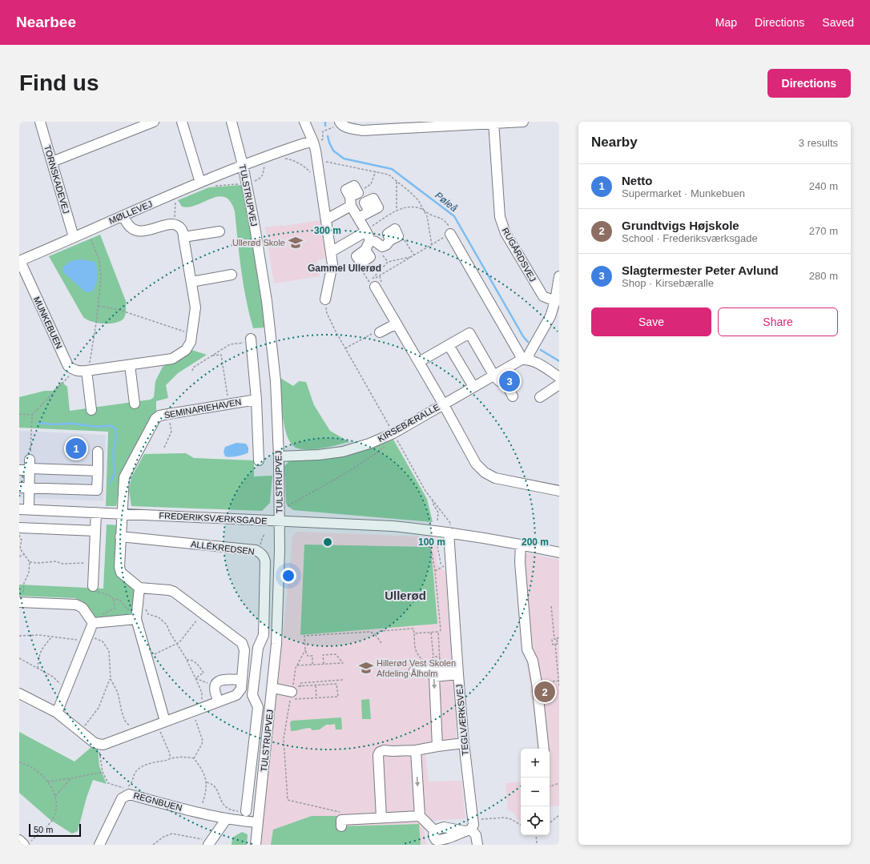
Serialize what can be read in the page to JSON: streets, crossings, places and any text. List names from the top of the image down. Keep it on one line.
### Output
{"streets":{"street":["TORNSKADEVEJ","TULSTRUPVEJ","MØLLEVEJ","RUGÅRDSVEJ","MUNKEBUEN","SEMINARIEHAVEN","KIRSEBÆRALLE","FREDERIKSVÆRKSGADE","ALLÉKREDSEN","TEGLVÆRKSVEJ","REGNBUEN"]},"crossings":[["TORNSKADEVEJ","MØLLEVEJ"],["TULSTRUPVEJ","MØLLEVEJ"],["TULSTRUPVEJ","KIRSEBÆRALLE"],["TULSTRUPVEJ","FREDERIKSVÆRKSGADE"],["TULSTRUPVEJ","REGNBUEN"],["MØLLEVEJ","MUNKEBUEN"],["SEMINARIEHAVEN","FREDERIKSVÆRKSGADE"],["FREDERIKSVÆRKSGADE","TEGLVÆRKSVEJ"]],"districts":["Gammel Ullerød","Ullerød"],"water":["Pøleå"],"places":{"school or university":["Ullerød Skole","Hillerød Vest Skolen Afdeling Ålholm"]},"scale_bar":"50 m","page":{"header":"Nearbee","nav":["Map","Directions","Saved"],"buttons":["Directions",["Save","Share"]],"title":"Find us","heading":["Nearby","3 results"],"list":[{"mark":"1","name":"Netto","note":"Supermarket · Munkebuen","value":"240 m"},{"mark":"2","name":"Grundtvigs Højskole","note":"School · Frederiksværksgade","value":"270 m"},{"mark":"3","name":"Slagtermester Peter Avlund","note":"Shop · Kirsebæralle","value":"280 m"}],"pins":["3","1","2"],"map_buttons":["+","−"],"scale":"50 m"},"rings":["300 m","100 m","200 m"]}
